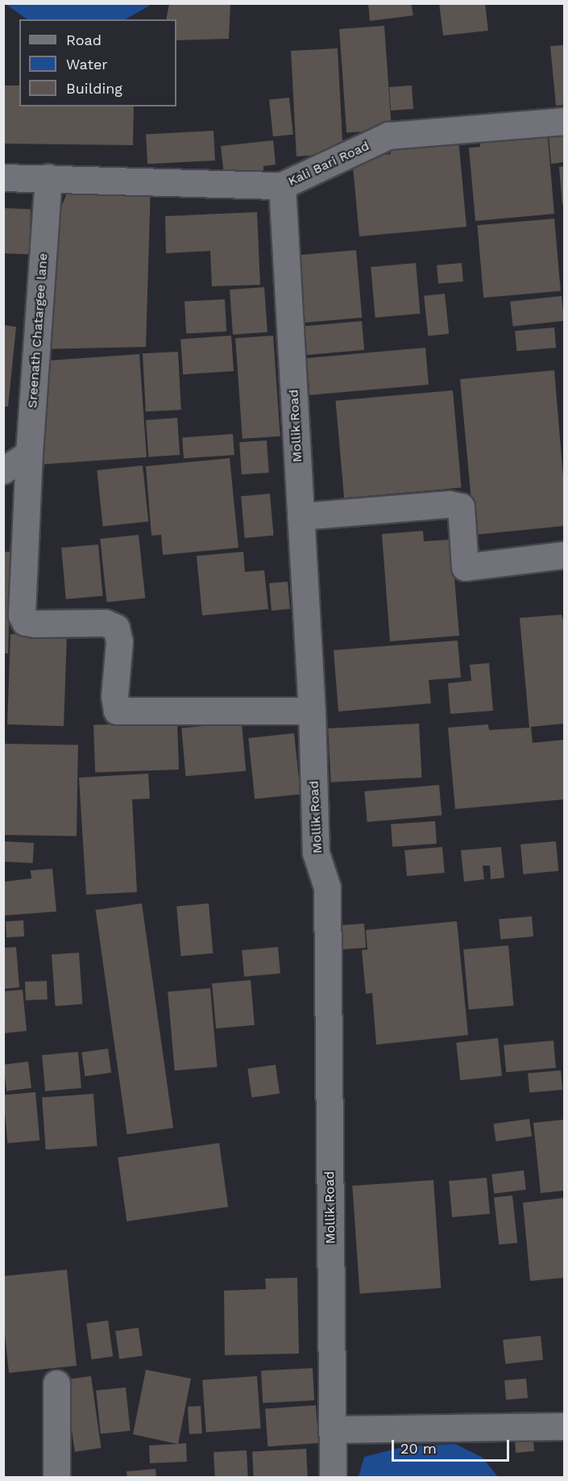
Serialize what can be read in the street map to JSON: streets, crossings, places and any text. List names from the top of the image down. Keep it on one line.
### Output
{"streets":{"street":["Kali Bari Road","Sreenath Chatargee lane","Mollik Road"]},"crossings":[["Kali Bari Road","Sreenath Chatargee lane"],["Kali Bari Road","Mollik Road"],["Sreenath Chatargee lane","Mollik Road"]],"legend":["Road","Water","Building"],"scale_bar":"20 m"}
